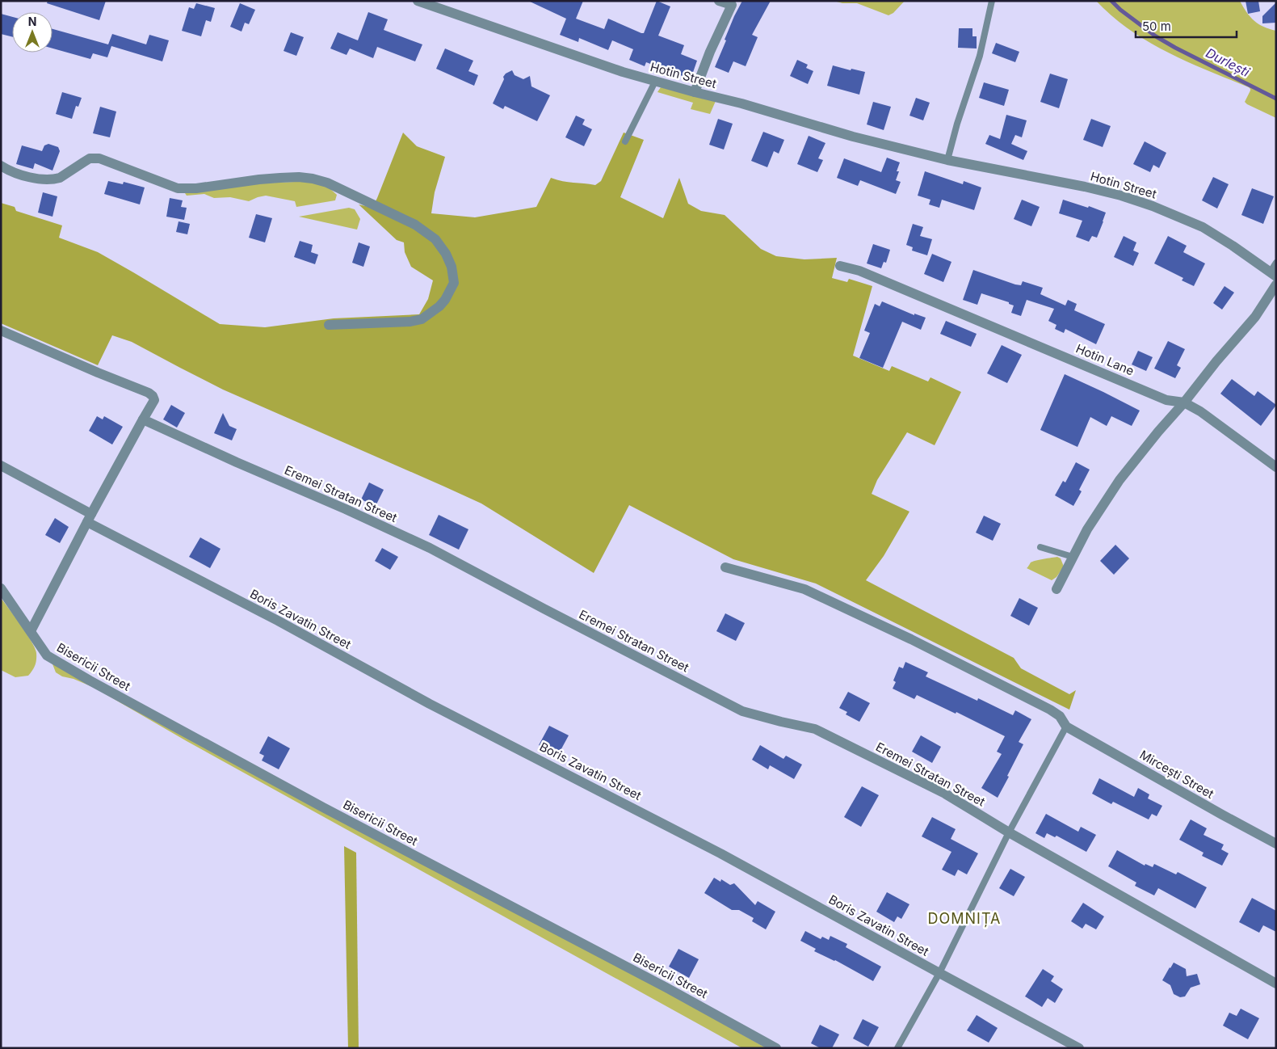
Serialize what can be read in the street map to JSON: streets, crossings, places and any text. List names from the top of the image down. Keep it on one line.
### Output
{"streets":{"street":["Hotin Street","Hotin Lane","Eremei Stratan Street","Boris Zavatin Street","Bisericii Street","Mircești Street"]},"districts":["DOMNIȚA"],"water":["Durlești"],"scale_bar":"50 m","north":"top"}
